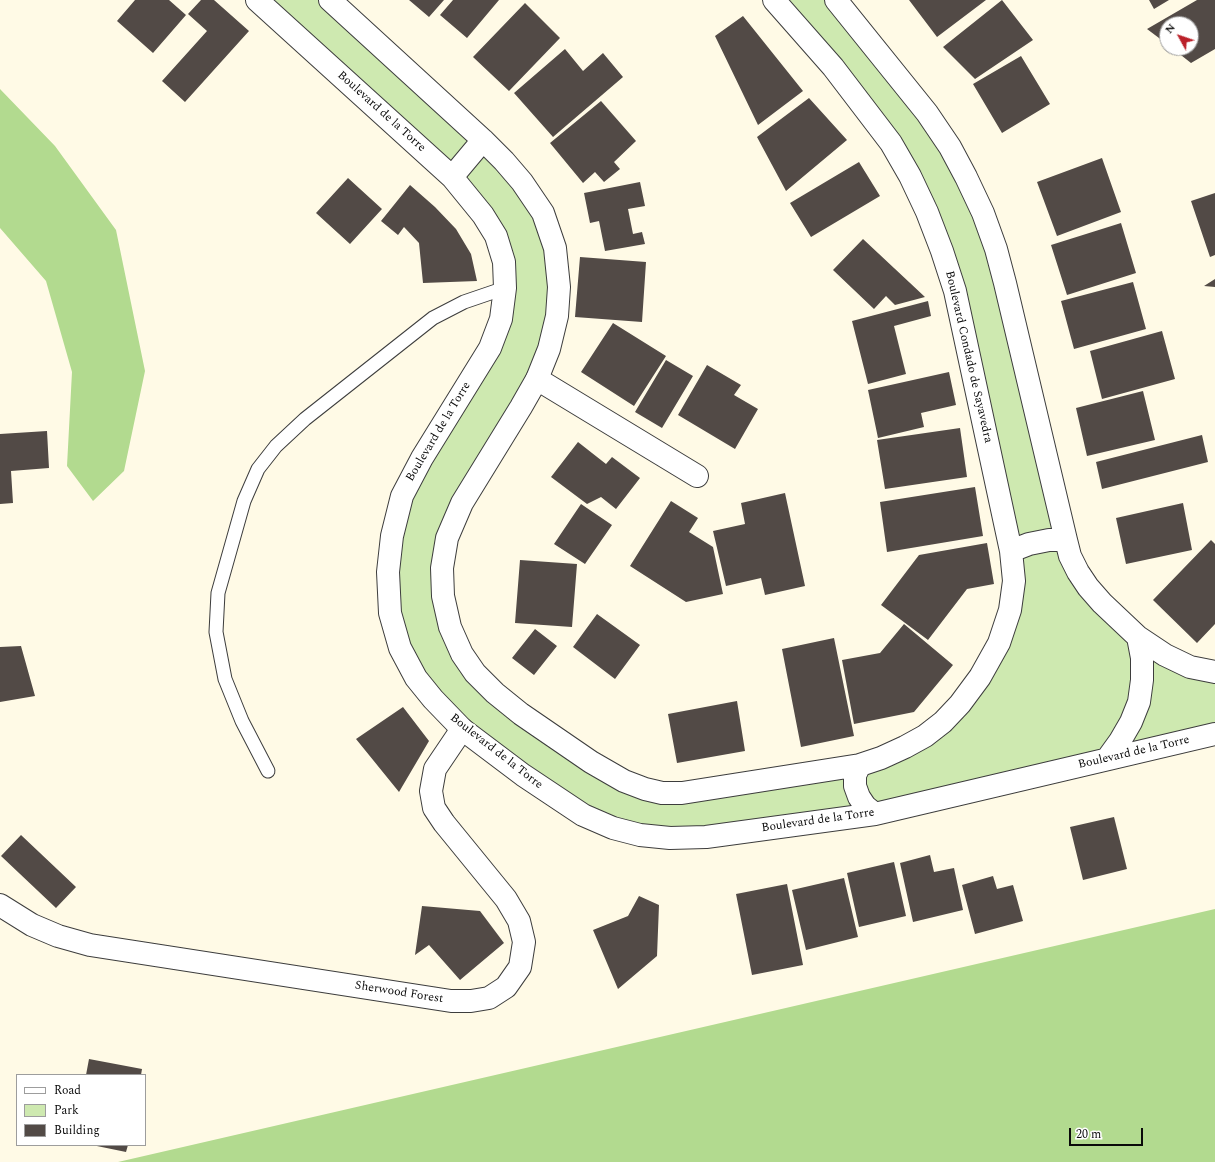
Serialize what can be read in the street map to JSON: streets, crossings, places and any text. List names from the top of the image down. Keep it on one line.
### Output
{"streets":{"street":["Boulevard de la Torre","Boulevard Condado de Sayavedra","Sherwood Forest"]},"crossings":[["Boulevard de la Torre","Sherwood Forest"]],"legend":["Road","Park","Building"],"scale_bar":"20 m","north":"top left"}
